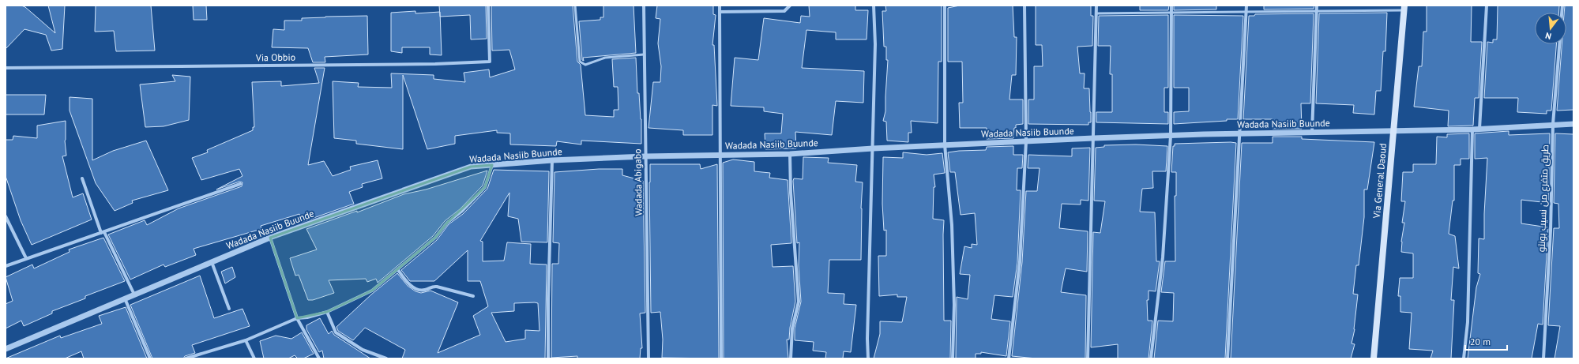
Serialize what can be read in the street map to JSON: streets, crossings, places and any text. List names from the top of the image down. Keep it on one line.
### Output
{"streets":{"main road":["Via General Daoud"],"street":["Via Obbio","Wadada Nasiib Buunde","Wadada Abigabo","طريق متفرع من نسيب بونتو"]},"crossings":[["Wadada Nasiib Buunde","Via General Daoud"],["Wadada Nasiib Buunde","Wadada Abigabo"],["Wadada Nasiib Buunde","طريق متفرع من نسيب بونتو"]],"scale_bar":"20 m","north":"bottom"}
